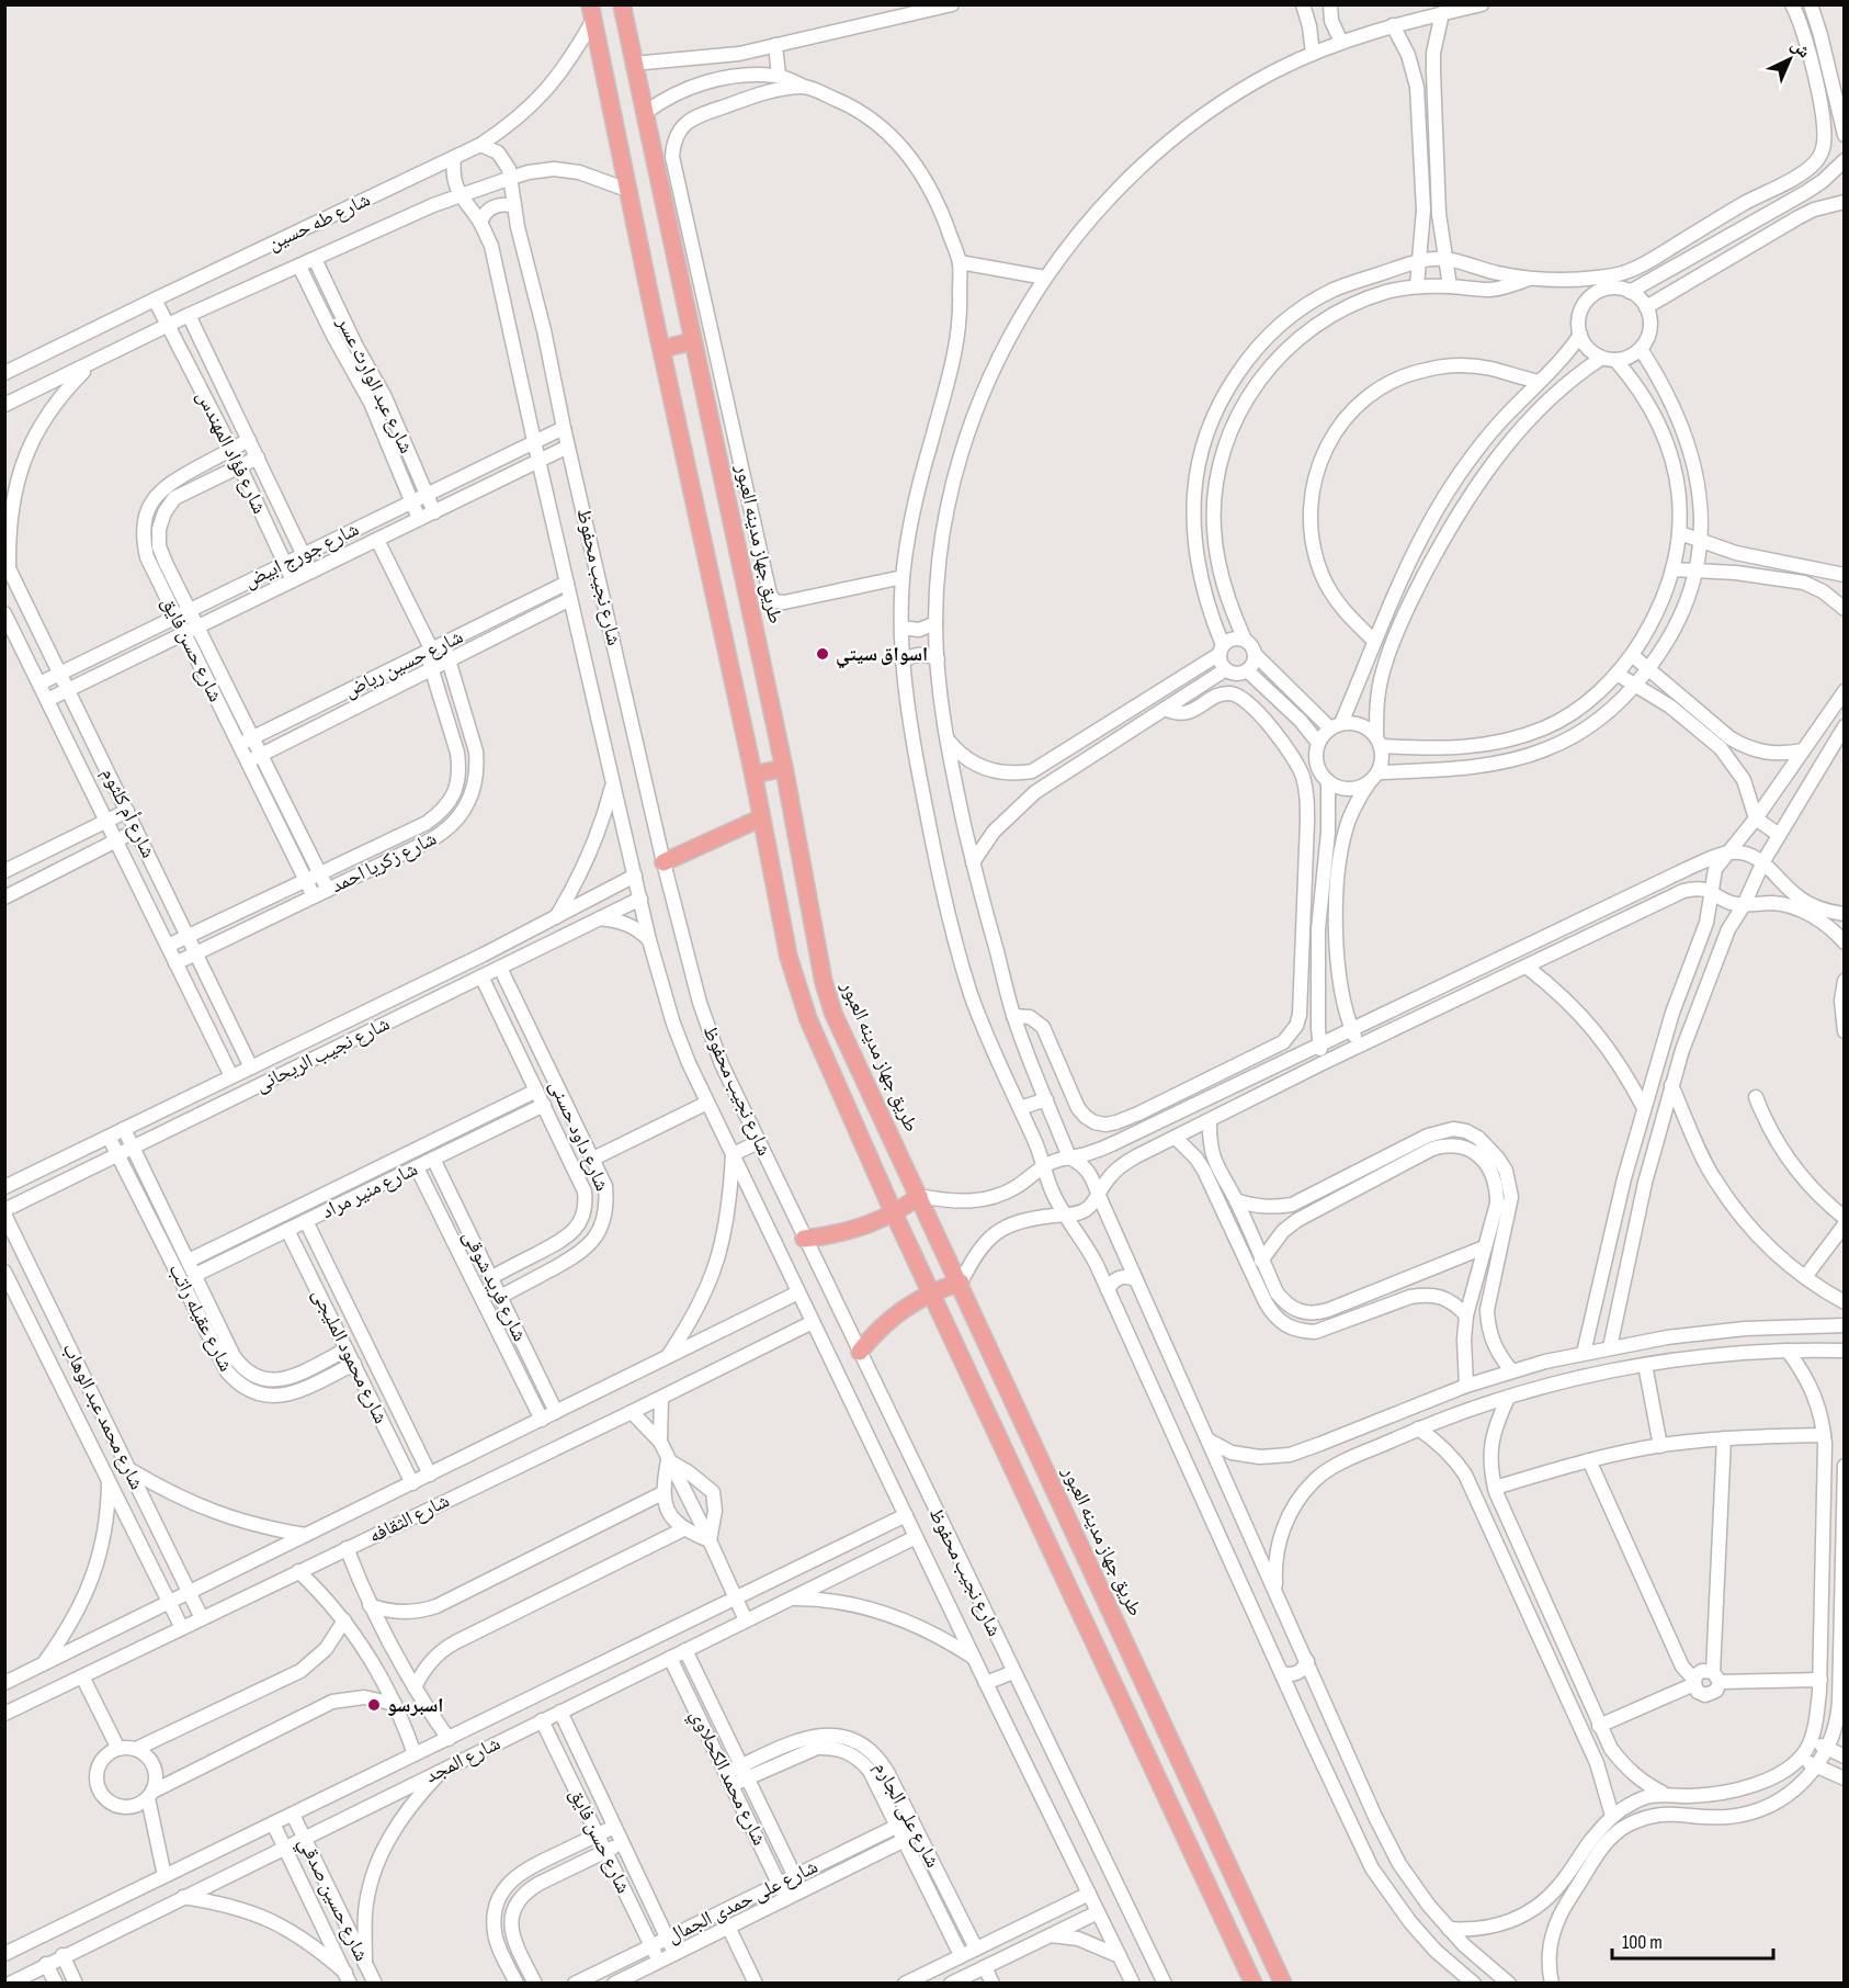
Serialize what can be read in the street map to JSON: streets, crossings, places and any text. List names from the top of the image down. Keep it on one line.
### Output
{"streets":{"main road":["طريق جهاز مدينه العبور"],"street":["شارع طه حسين","شارع عبد الوارث عسر","شارع فؤاد المهندس","شارع جورج ابيض","شارع نجيب محفوظ","شارع حسن فايق","شارع حسين رياض","شارع أم كلثوم","شارع زكريا احمد","شارع نجيب الريحانى","شارع داود حسنى","شارع منير مراد","شارع فريد شوقى","شارع عقيله راتب","شارع محمود المليجى","شارع محمد عبد الوهاب","شارع الثقافه","شارع المجد","شارع محمد الكحلاوي","شارع على الجارم","شارع حسين صدقي","شارع على حمدى الجمال"]},"crossings":[["شارع طه حسين","شارع عبد الوارث عسر"],["شارع طه حسين","شارع فؤاد المهندس"],["شارع طه حسين","شارع نجيب محفوظ"],["شارع عبد الوارث عسر","شارع جورج ابيض"],["شارع فؤاد المهندس","شارع جورج ابيض"],["شارع فؤاد المهندس","شارع حسن فايق"],["شارع جورج ابيض","شارع نجيب محفوظ"],["شارع جورج ابيض","شارع حسن فايق"],["شارع جورج ابيض","شارع أم كلثوم"],["شارع نجيب محفوظ","شارع حسين رياض"],["شارع نجيب محفوظ","شارع نجيب الريحانى"],["شارع نجيب محفوظ","شارع الثقافه"],["شارع نجيب محفوظ","شارع المجد"],["شارع حسن فايق","شارع حسين رياض"],["شارع حسن فايق","شارع زكريا احمد"],["شارع حسن فايق","شارع المجد"],["شارع حسن فايق","شارع على حمدى الجمال"],["شارع حسين رياض","شارع زكريا احمد"],["شارع أم كلثوم","شارع زكريا احمد"],["شارع أم كلثوم","شارع نجيب الريحانى"],["شارع نجيب الريحانى","شارع داود حسنى"],["شارع نجيب الريحانى","شارع عقيله راتب"],["شارع داود حسنى","شارع منير مراد"],["شارع داود حسنى","شارع فريد شوقى"],["شارع منير مراد","شارع فريد شوقى"],["شارع منير مراد","شارع عقيله راتب"],["شارع منير مراد","شارع محمود المليجى"],["شارع فريد شوقى","شارع الثقافه"],["شارع عقيله راتب","شارع محمود المليجى"],["شارع محمود المليجى","شارع الثقافه"],["شارع محمد عبد الوهاب","شارع الثقافه"],["شارع المجد","شارع محمد الكحلاوي"],["شارع المجد","شارع حسين صدقي"],["شارع محمد الكحلاوي","شارع على الجارم"],["شارع محمد الكحلاوي","شارع على حمدى الجمال"],["شارع على الجارم","شارع على حمدى الجمال"]],"places":["اسواق سيتي","اسبرسو"],"scale_bar":"100 m","north":"top right"}
